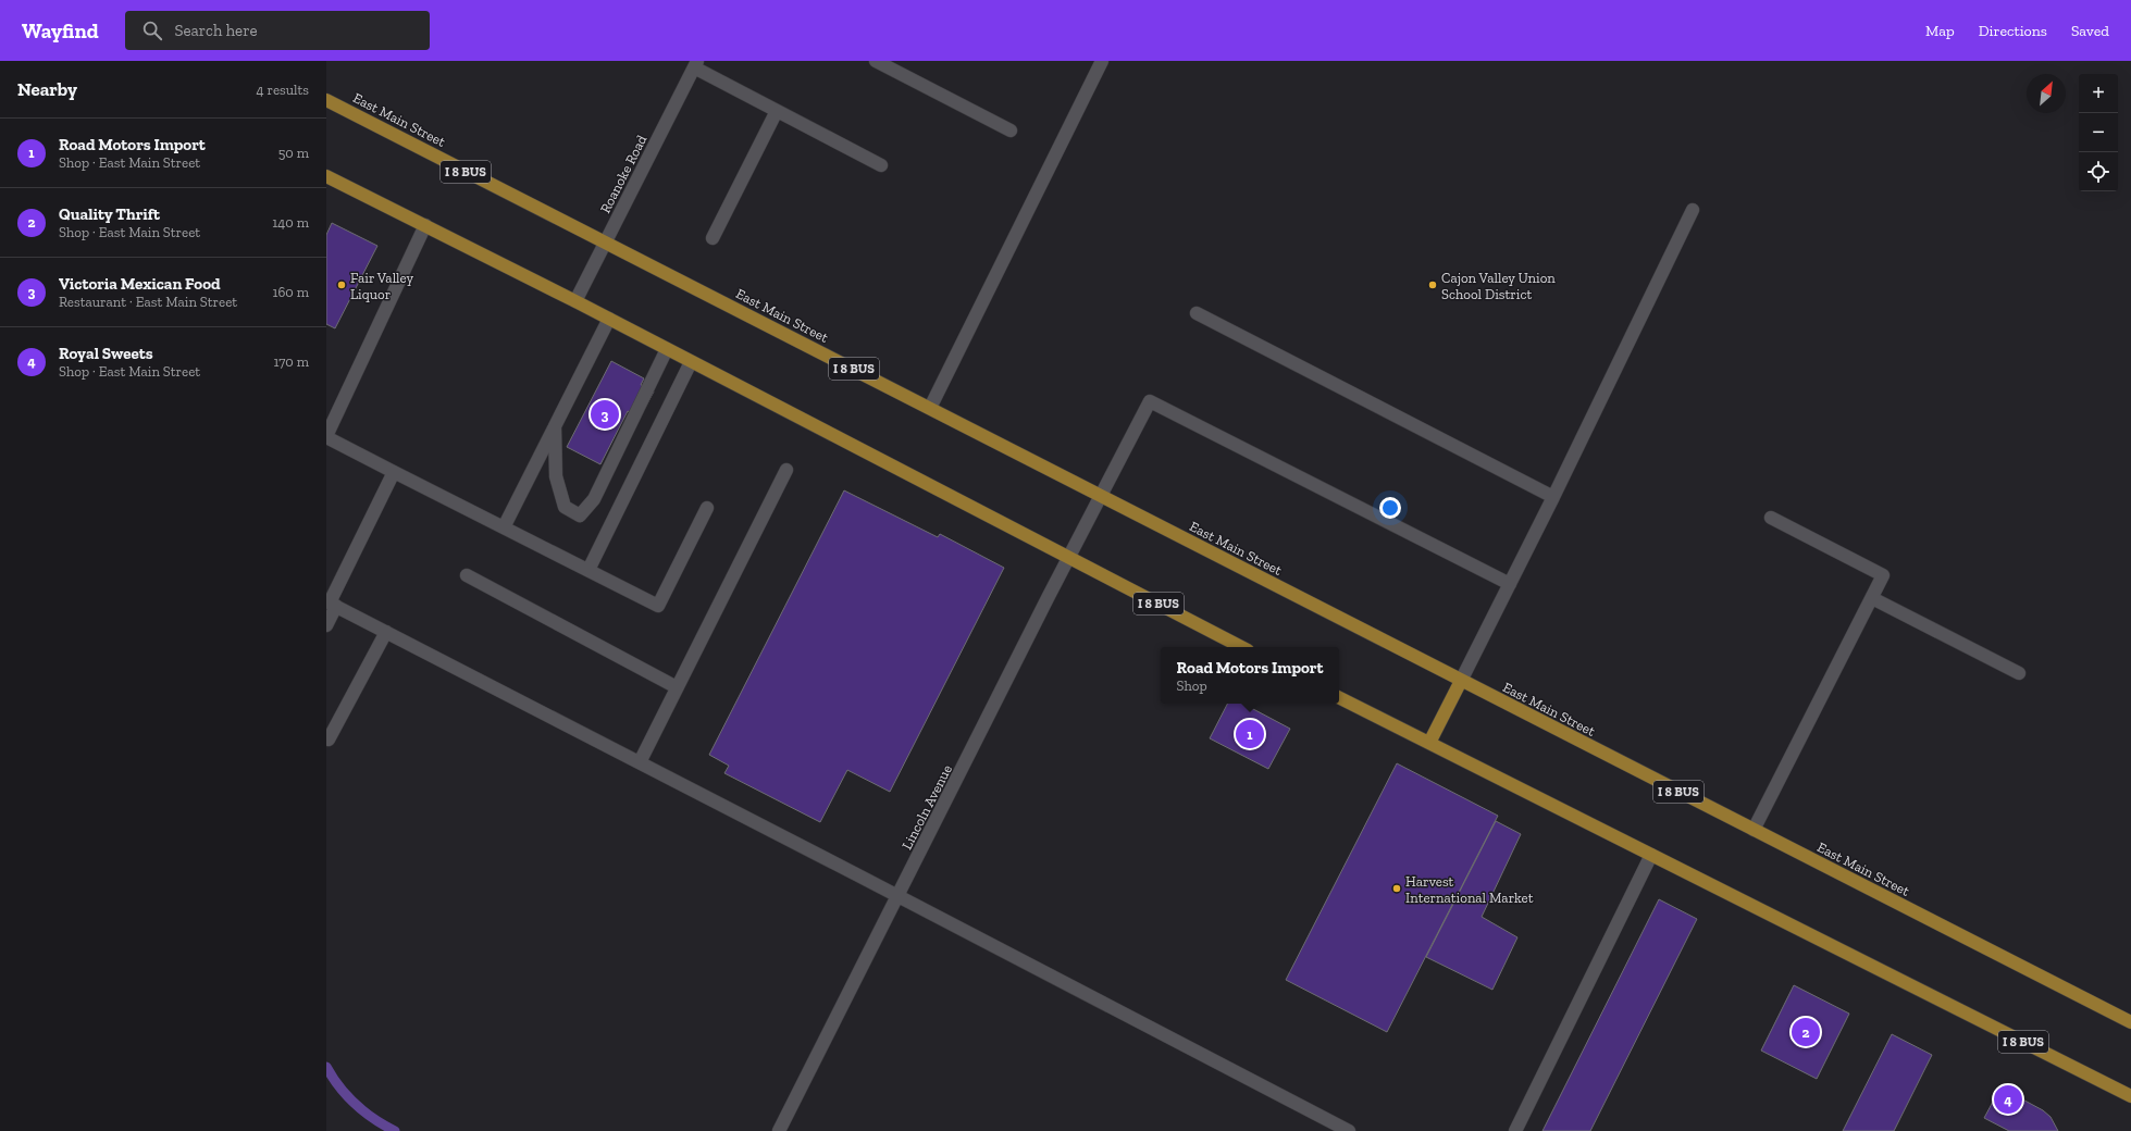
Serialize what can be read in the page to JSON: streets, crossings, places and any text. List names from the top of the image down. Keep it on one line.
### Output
{"streets":{"main road":["East Main Street","I 8 BUS"],"street":["Roanoke Road","Lincoln Avenue"]},"crossings":[["East Main Street","Roanoke Road"],["East Main Street","Lincoln Avenue"],["I 8 BUS","Roanoke Road"],["I 8 BUS","Lincoln Avenue"]],"places":["Fair Valley Liquor","Cajon Valley Union School District","Harvest International Market"],"north":"top right","page":{"header":"Wayfind","search":"Search here","nav":["Map","Directions","Saved"],"heading":["Nearby","4 results"],"map_buttons":["+","−"],"list":[{"mark":"1","name":"Road Motors Import","note":"Shop · East Main Street","value":"50 m"},{"mark":"2","name":"Quality Thrift","note":"Shop · East Main Street","value":"140 m"},{"mark":"3","name":"Victoria Mexican Food","note":"Restaurant · East Main Street","value":"160 m"},{"mark":"4","name":"Royal Sweets","note":"Shop · East Main Street","value":"170 m"}],"pins":["3","1","2","4"],"popup":["Road Motors Import","Shop"]}}
